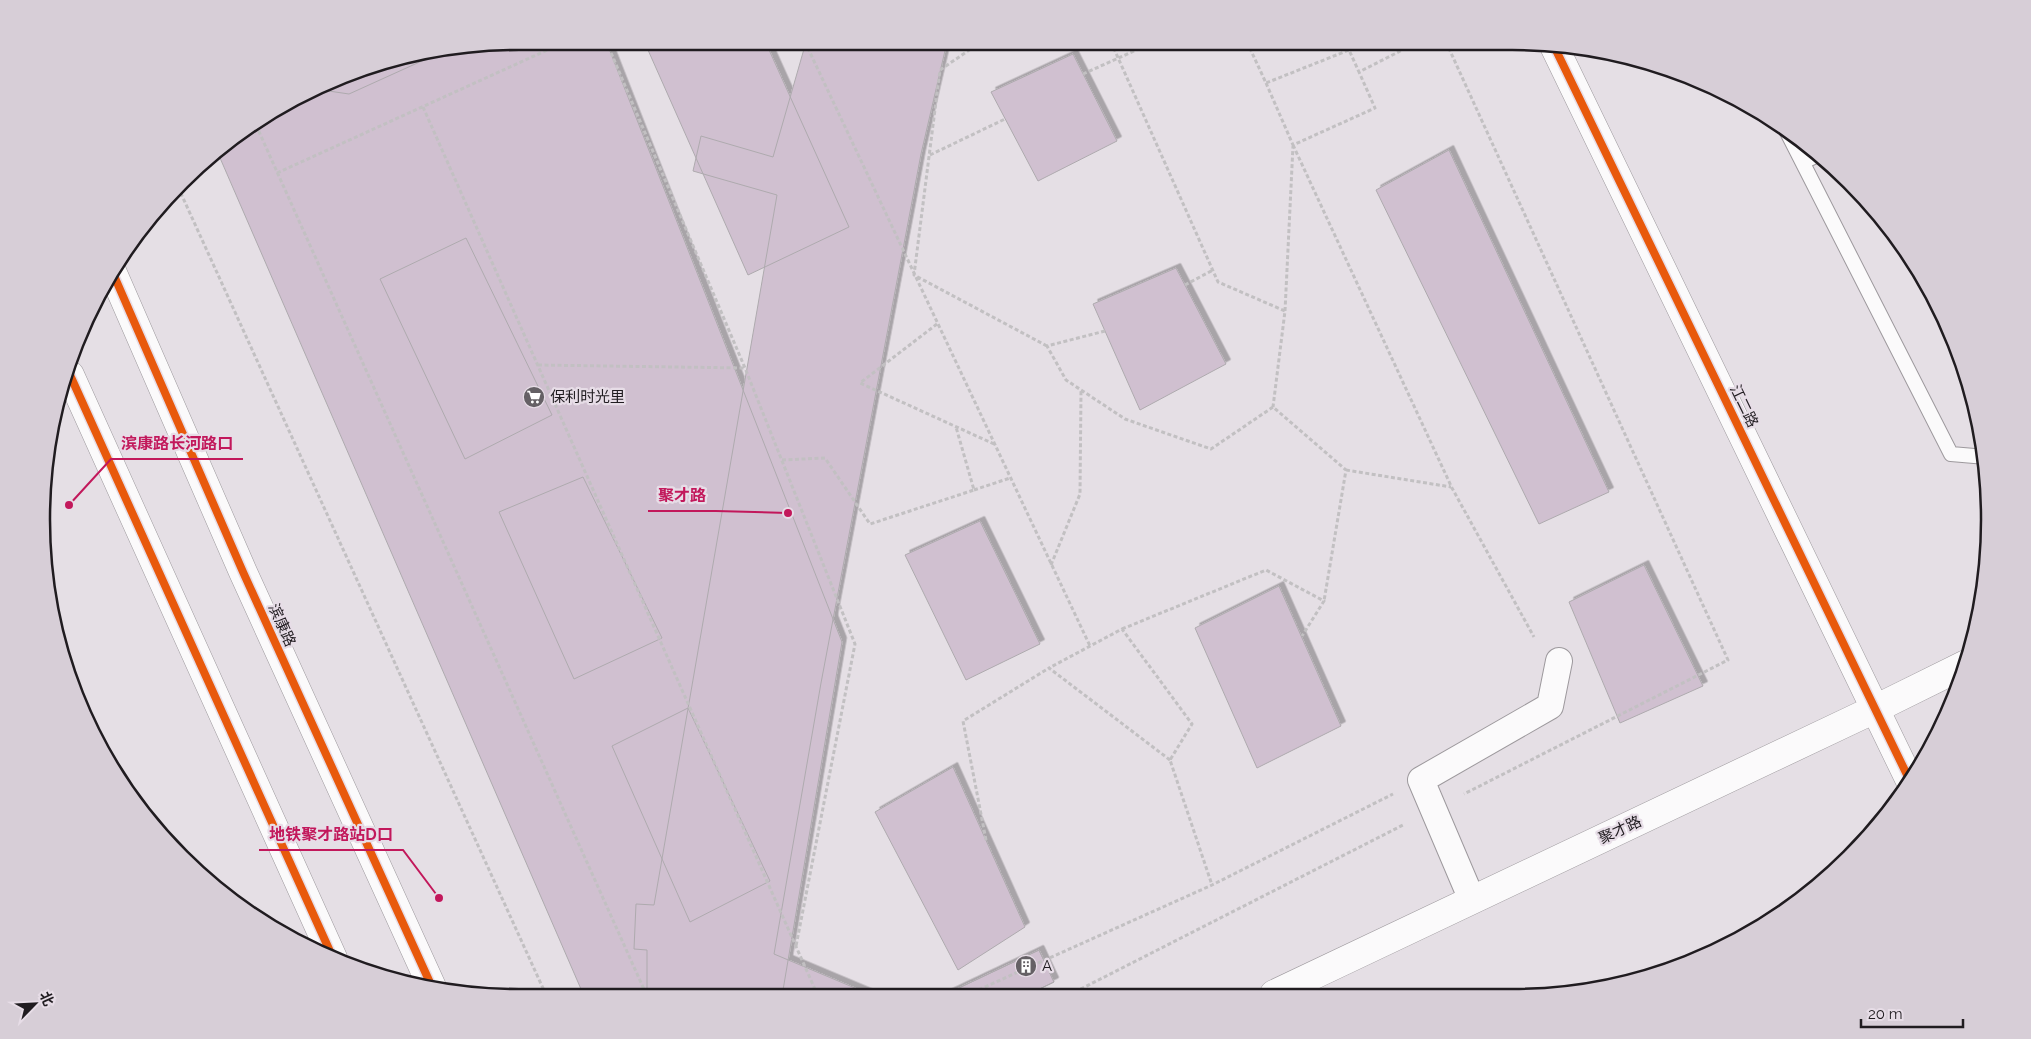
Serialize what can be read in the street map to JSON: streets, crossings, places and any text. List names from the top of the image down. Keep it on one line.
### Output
{"streets":{"street":["江二路","滨康路","聚才路"]},"crossings":[["江二路","聚才路"]],"places":{"supermarket":["保利时光里"],"other":["滨康路长河路口","聚才路","地铁聚才路站D口"],"building":["A"]},"scale_bar":"20 m","north":"top right"}
